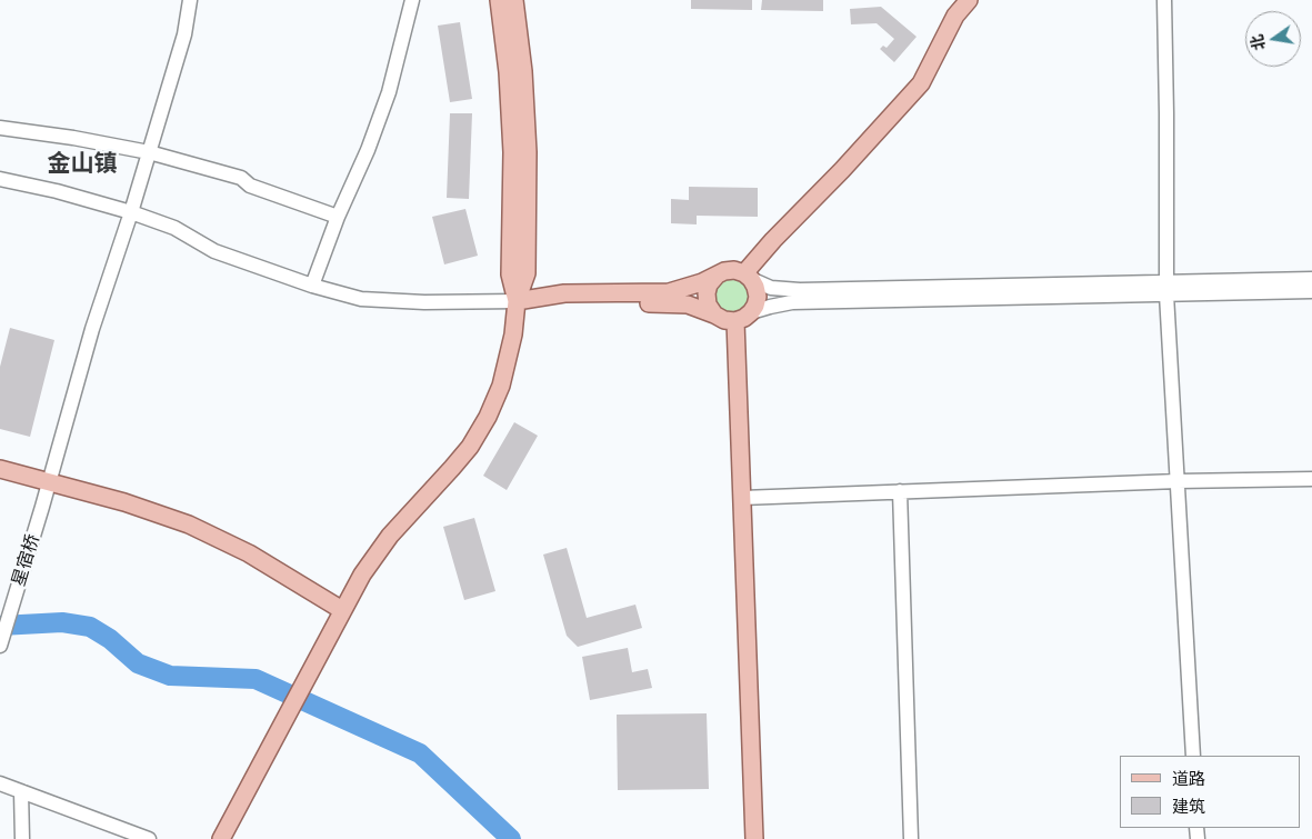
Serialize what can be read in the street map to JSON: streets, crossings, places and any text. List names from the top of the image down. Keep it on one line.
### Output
{"streets":{"street":["星宿桥"]},"districts":["金山镇"],"legend":["道路","建筑"],"north":"left"}
